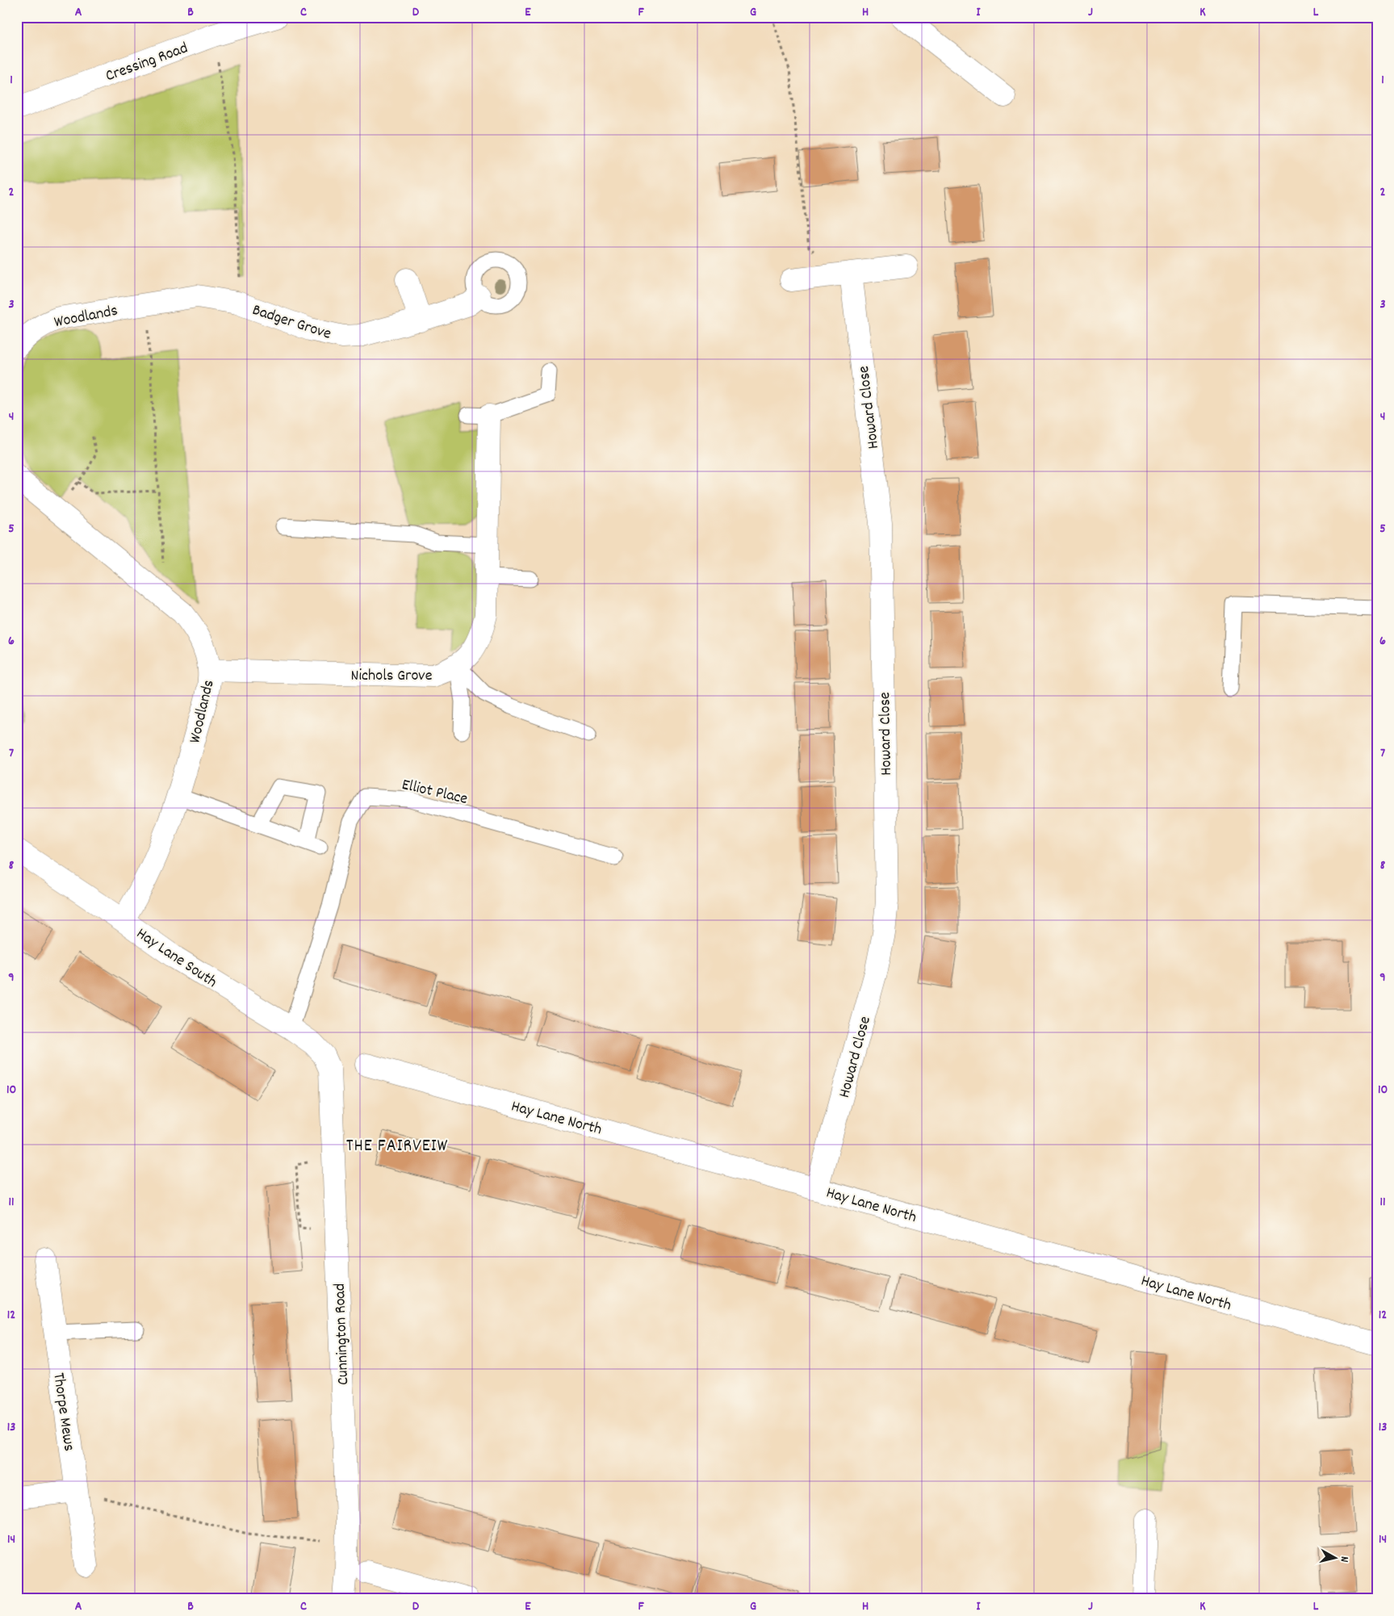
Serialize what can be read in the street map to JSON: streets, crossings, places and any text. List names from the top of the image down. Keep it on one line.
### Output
{"streets":{"street":["Cressing Road","Woodlands","Badger Grove","Howard Close","Nichols Grove","Hay Lane South","Hay Lane North","Cunnington Road","Thorpe Mews"],"lane":["Elliot Place"]},"crossings":[["Woodlands","Badger Grove"],["Woodlands","Nichols Grove"],["Woodlands","Hay Lane South"],["Howard Close","Hay Lane North"],["Elliot Place","Hay Lane South"],["Hay Lane South","Cunnington Road"]],"districts":["THE FAIRVEIW"],"north":"right","grid":{"columns":["A","B","C","D","E","F","G","H","I","J","K","L"],"rows":["1","2","3","4","5","6","7","8","9","10","11","12","13","14"]}}
